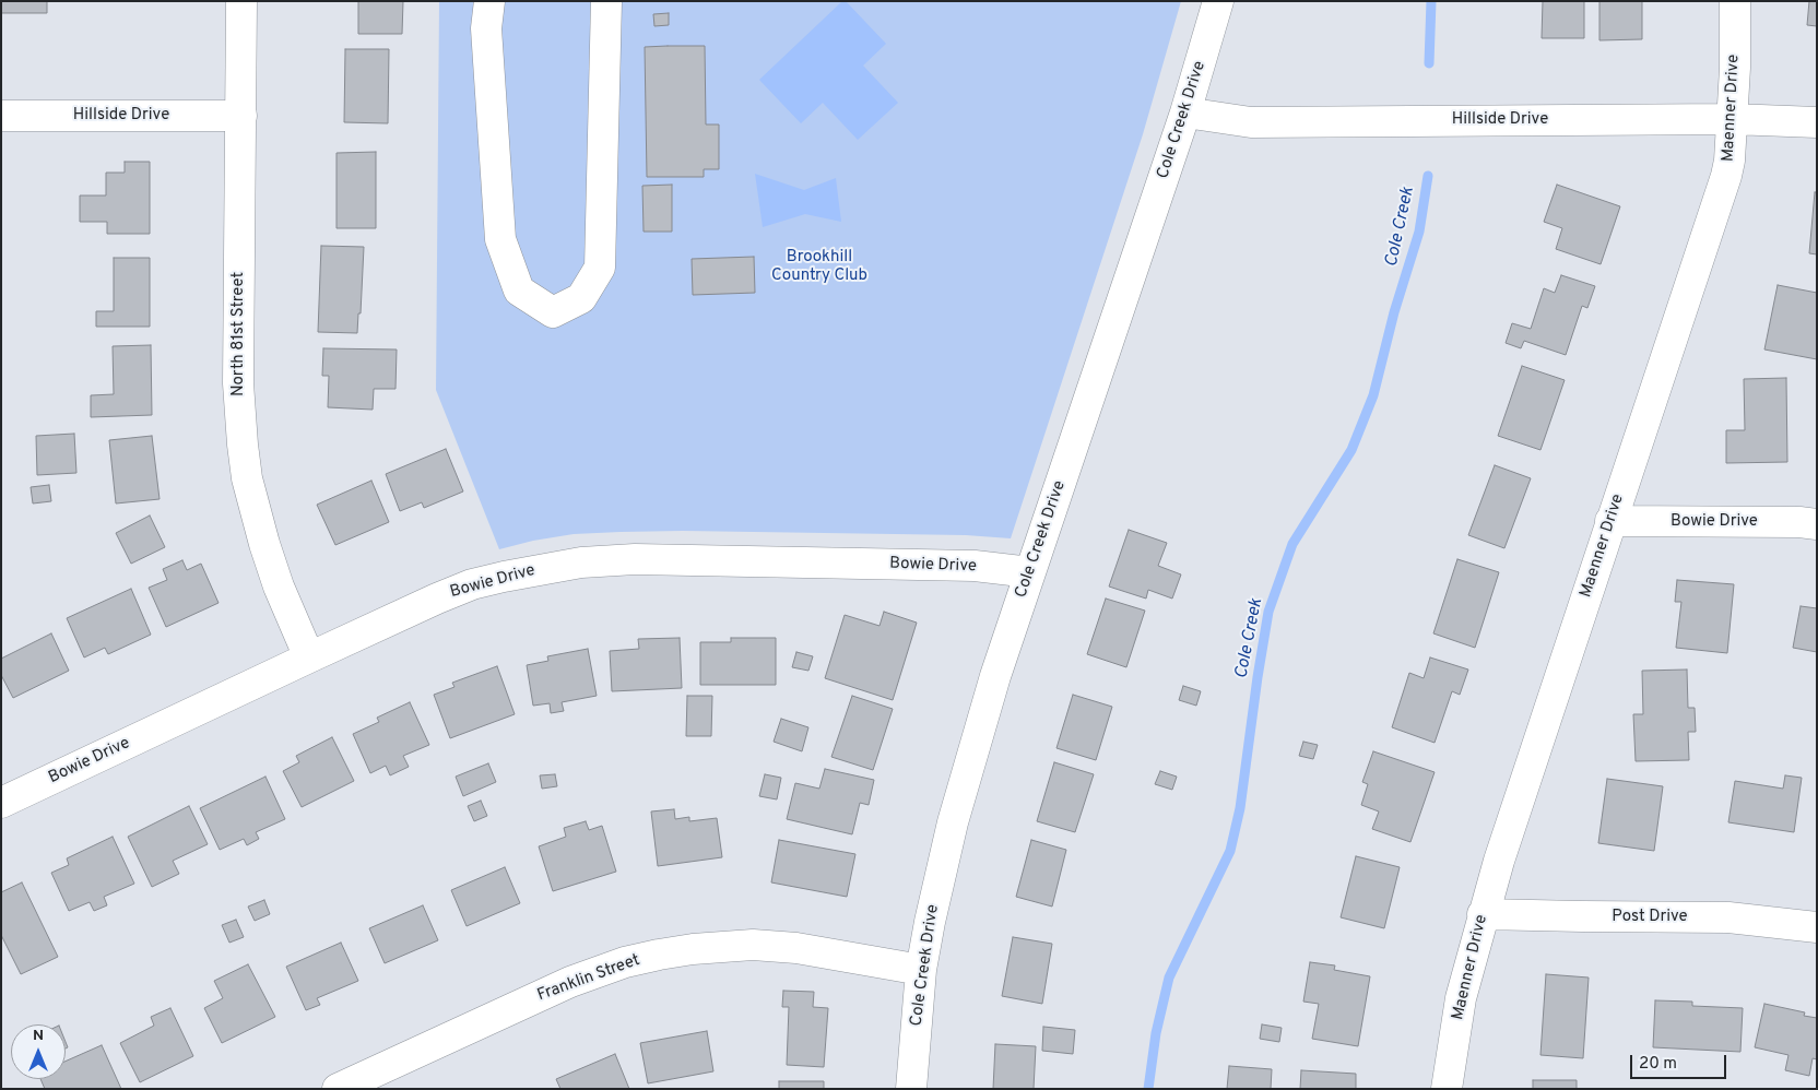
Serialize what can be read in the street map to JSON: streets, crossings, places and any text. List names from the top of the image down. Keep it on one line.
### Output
{"streets":{"street":["Maenner Drive","Hillside Drive","Cole Creek Drive","North 81st Street","Bowie Drive","Post Drive","Franklin Street"]},"crossings":[["Maenner Drive","Hillside Drive"],["Maenner Drive","Bowie Drive"],["Maenner Drive","Post Drive"],["Hillside Drive","Cole Creek Drive"],["Hillside Drive","North 81st Street"],["Cole Creek Drive","Bowie Drive"],["Cole Creek Drive","Franklin Street"],["North 81st Street","Bowie Drive"]],"water":["Cole Creek"],"parks":["Brookhill Country Club"],"scale_bar":"20 m","north":"top"}
